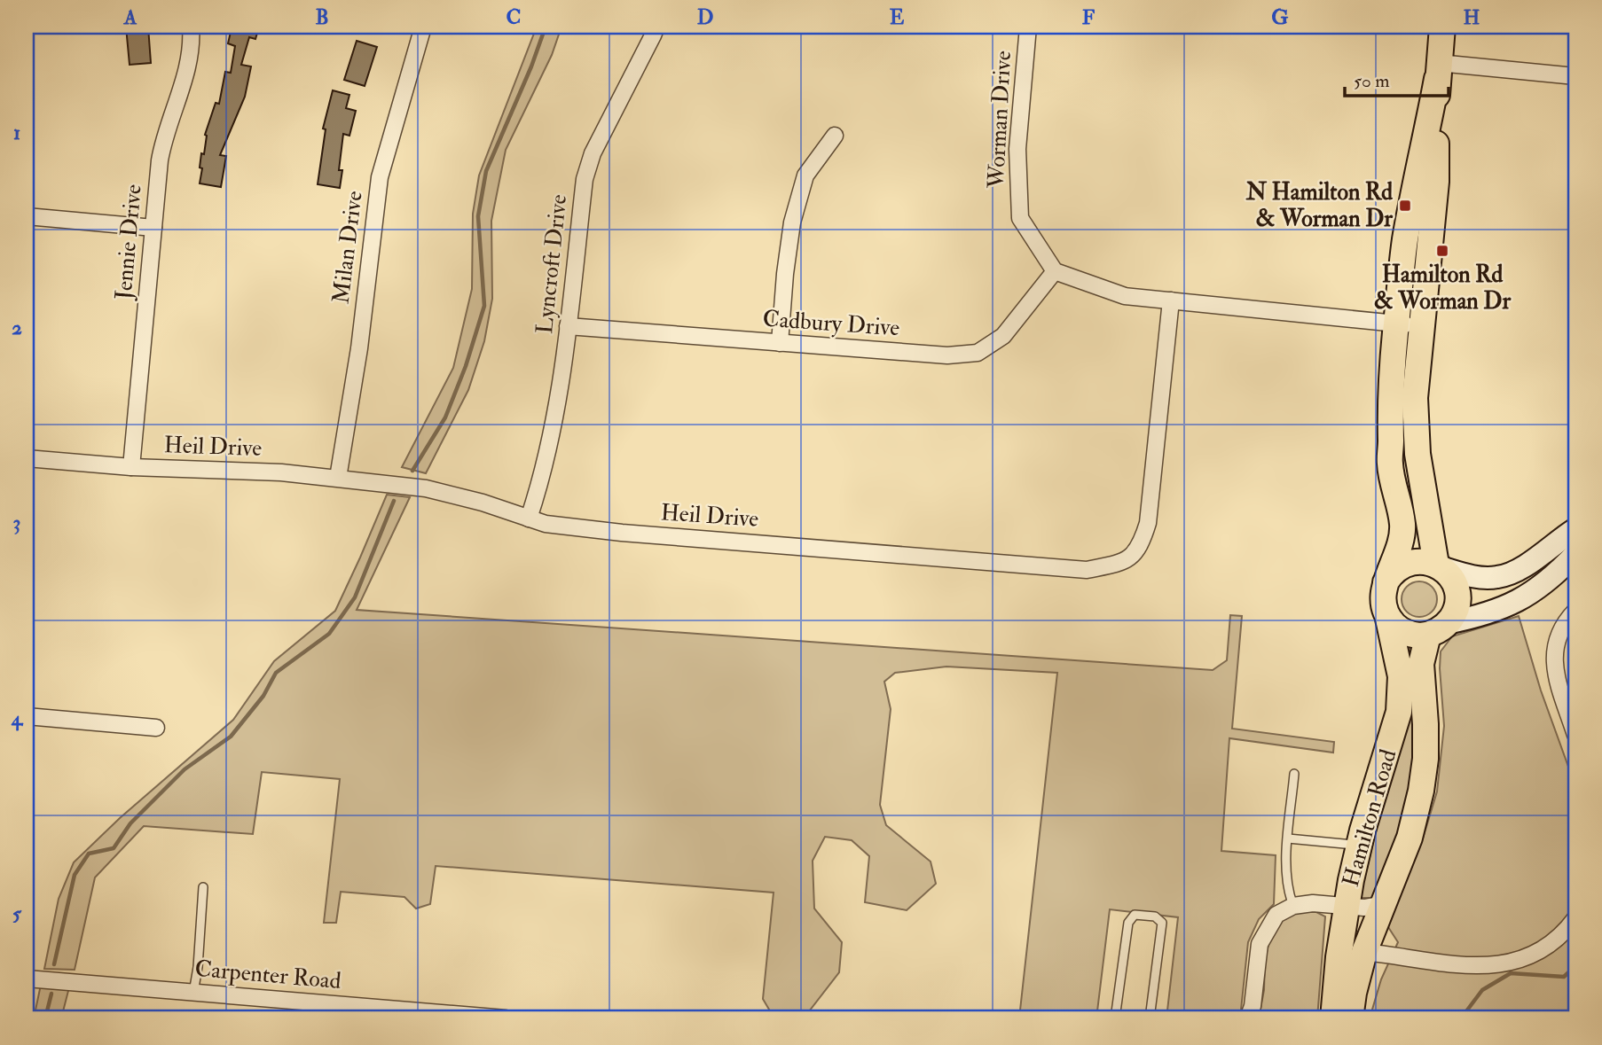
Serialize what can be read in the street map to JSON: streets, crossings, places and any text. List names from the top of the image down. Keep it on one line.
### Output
{"streets":{"main road":["Hamilton Road"],"street":["Worman Drive","Jennie Drive","Milan Drive","Lyncroft Drive","Cadbury Drive","Heil Drive","Carpenter Road"]},"crossings":[["Worman Drive","Cadbury Drive"],["Jennie Drive","Heil Drive"],["Milan Drive","Heil Drive"],["Lyncroft Drive","Cadbury Drive"],["Lyncroft Drive","Heil Drive"]],"places":{"transit":["N Hamilton Rd & Worman Dr","Hamilton Rd & Worman Dr"]},"scale_bar":"50 m","grid":{"columns":["A","B","C","D","E","F","G","H"],"rows":["1","2","3","4","5"]}}
